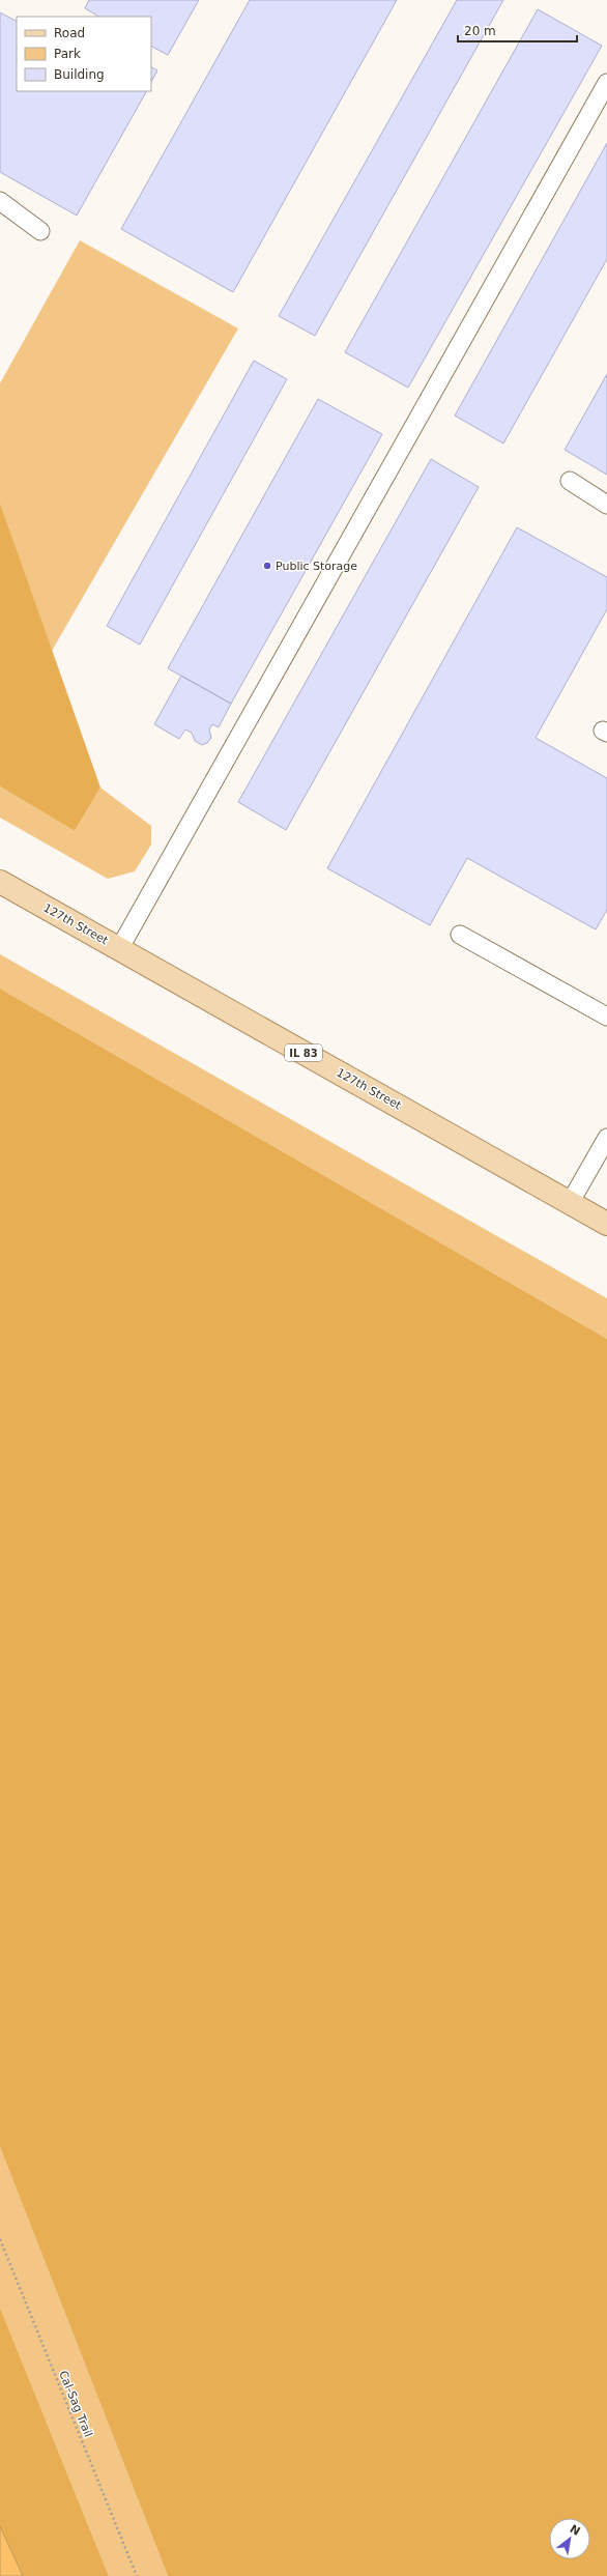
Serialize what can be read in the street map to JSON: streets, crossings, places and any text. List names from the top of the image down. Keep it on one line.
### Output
{"streets":{"main road":["127th Street","IL 83"],"path":["Cal-Sag Trail"]},"places":["Public Storage"],"legend":["Road","Park","Building"],"scale_bar":"20 m","north":"top right"}
